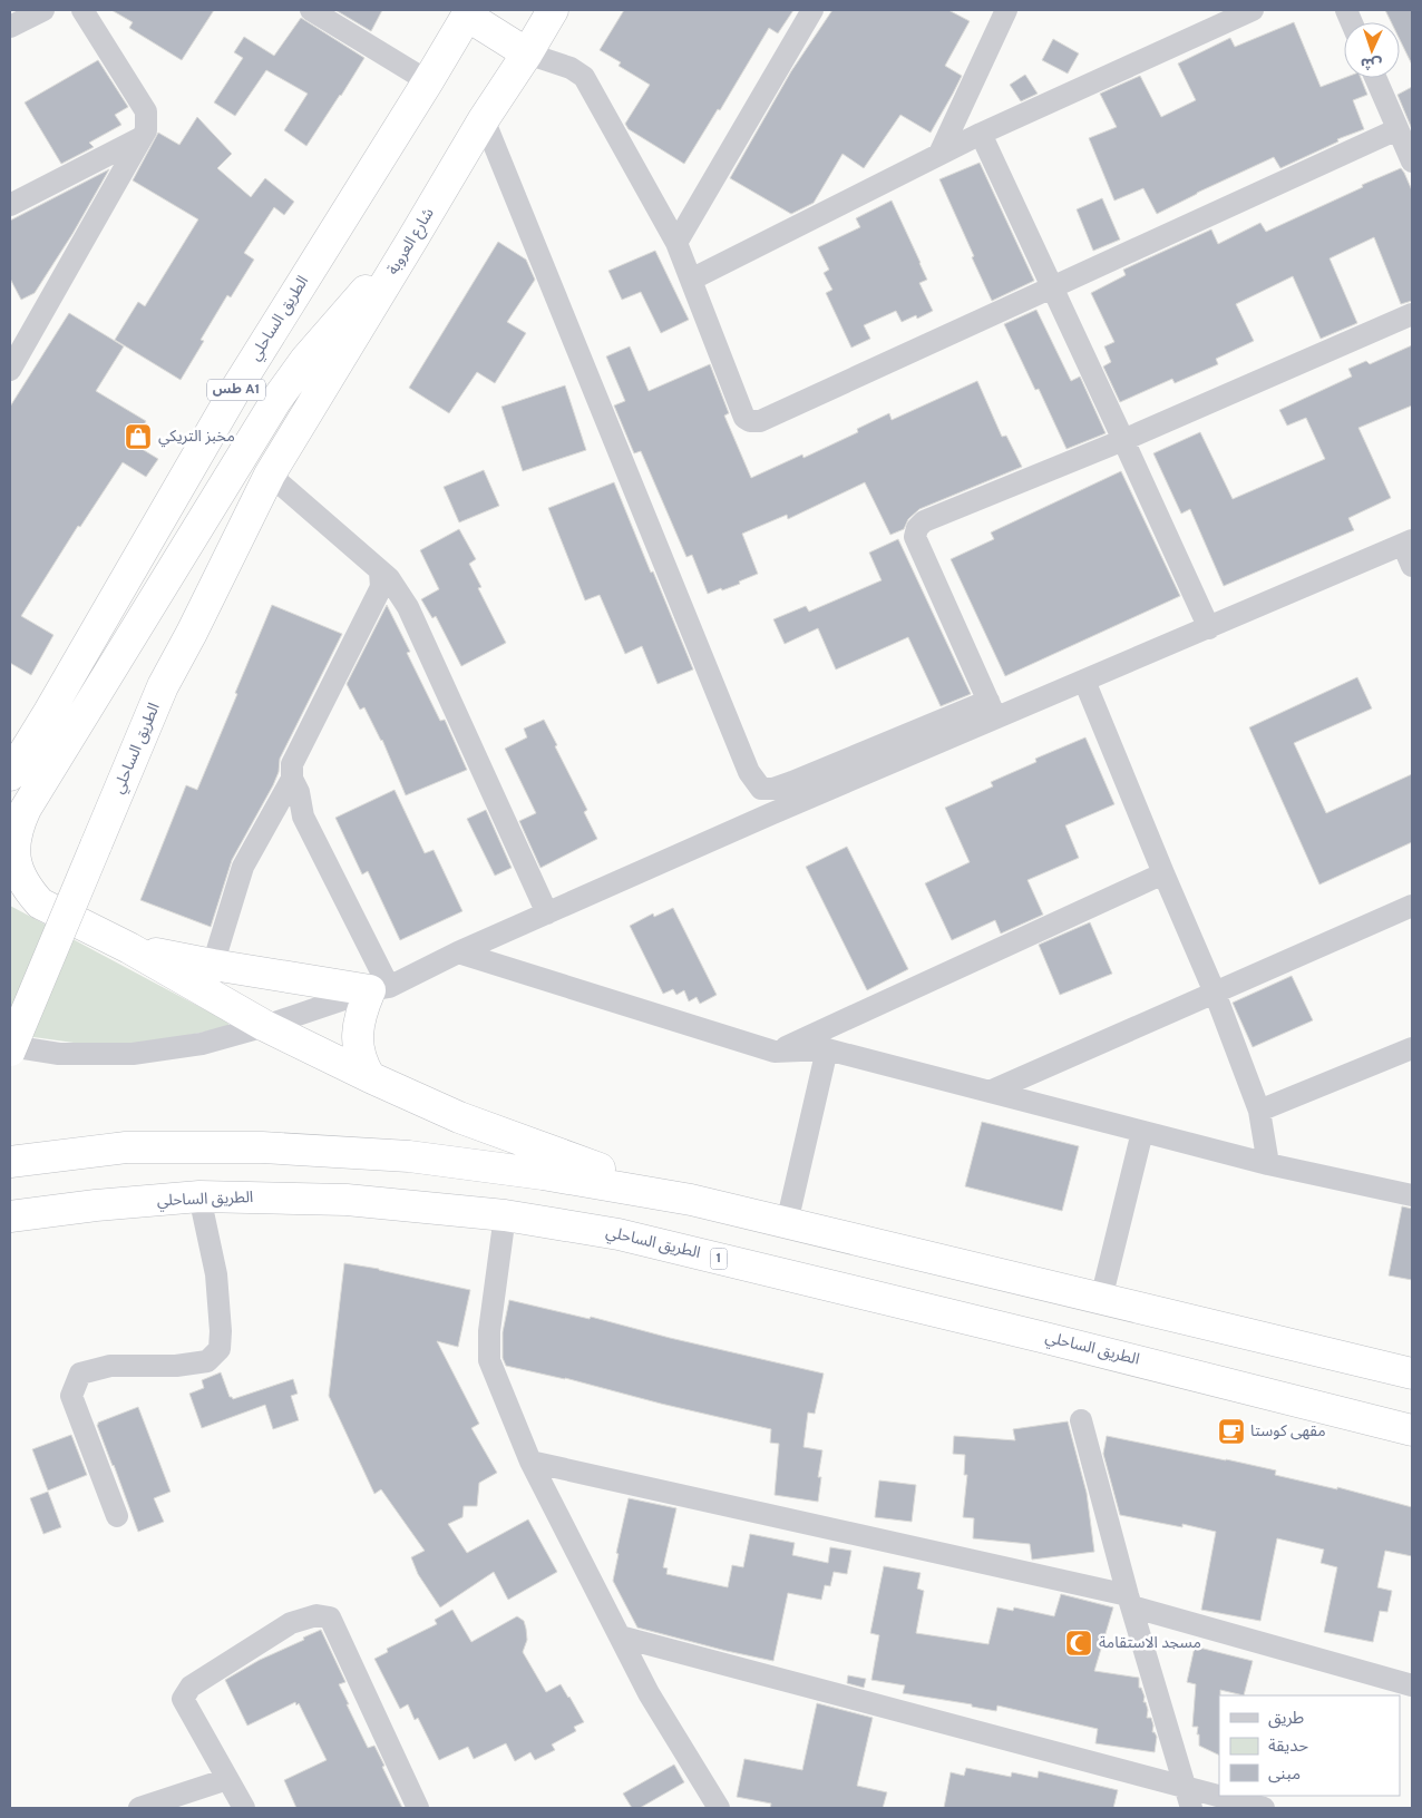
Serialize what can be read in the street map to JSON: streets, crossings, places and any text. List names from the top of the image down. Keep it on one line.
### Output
{"streets":{"highway":["شارع العروبة","الطريق الساحلي","طس A1","1"]},"crossings":[["شارع العروبة","الطريق الساحلي"]],"places":{"shop":["مخبز التريكي"],"cafe":["مقهى كوستا"],"mosque":["مسجد الاستقامة"]},"legend":["طريق","حديقة","مبنى"],"north":"bottom"}
